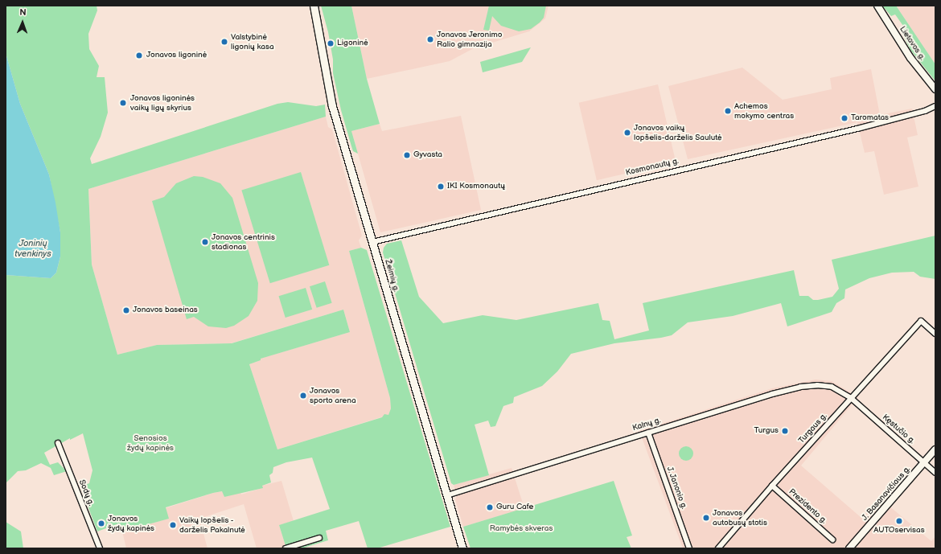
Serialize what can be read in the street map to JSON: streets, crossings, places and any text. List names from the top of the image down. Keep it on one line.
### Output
{"streets":{"main road":["Lietavos g.","Žeimių g.","J. Basanavičiaus g."],"street":["Kosmonautų g.","Kalnų g.","Turgaus g.","Kęstučio g.","J. Janonio g.","Sodų g.","Prezidento g."]},"crossings":[["Kosmonautų g.","Žeimių g."],["Žeimių g.","Kalnų g."],["Kalnų g.","Turgaus g."],["Kalnų g.","Kęstučio g."],["Kalnų g.","J. Janonio g."],["Turgaus g.","Kęstučio g."],["Turgaus g.","Prezidento g."],["Kęstučio g.","J. Basanavičiaus g."]],"water":["Joninių tvenkinys"],"parks":["Senosios žydų kapinės","Ramybės skveras"],"places":["Jonavos Jeronimo Ralio gimnazija","Valstybinė ligonių kasa","Ligoninė","Jonavos ligoninė","Jonavos ligoninės vaikų ligų skyrius","Achemos mokymo centras","Taromatas","Jonavos vaikų lopšelis-darželis Saulutė","Gyvasta","IKI Kosmonautų","Jonavos centrinis stadionas","Jonavos baseinas","Jonavos sporto arena","Turgus","Guru Cafe","Jonavos autobusų stotis","AUTOservisas","Jonavos žydų kapinės","Vaikų lopšelis - darželis Pakalnutė"],"north":"top"}
